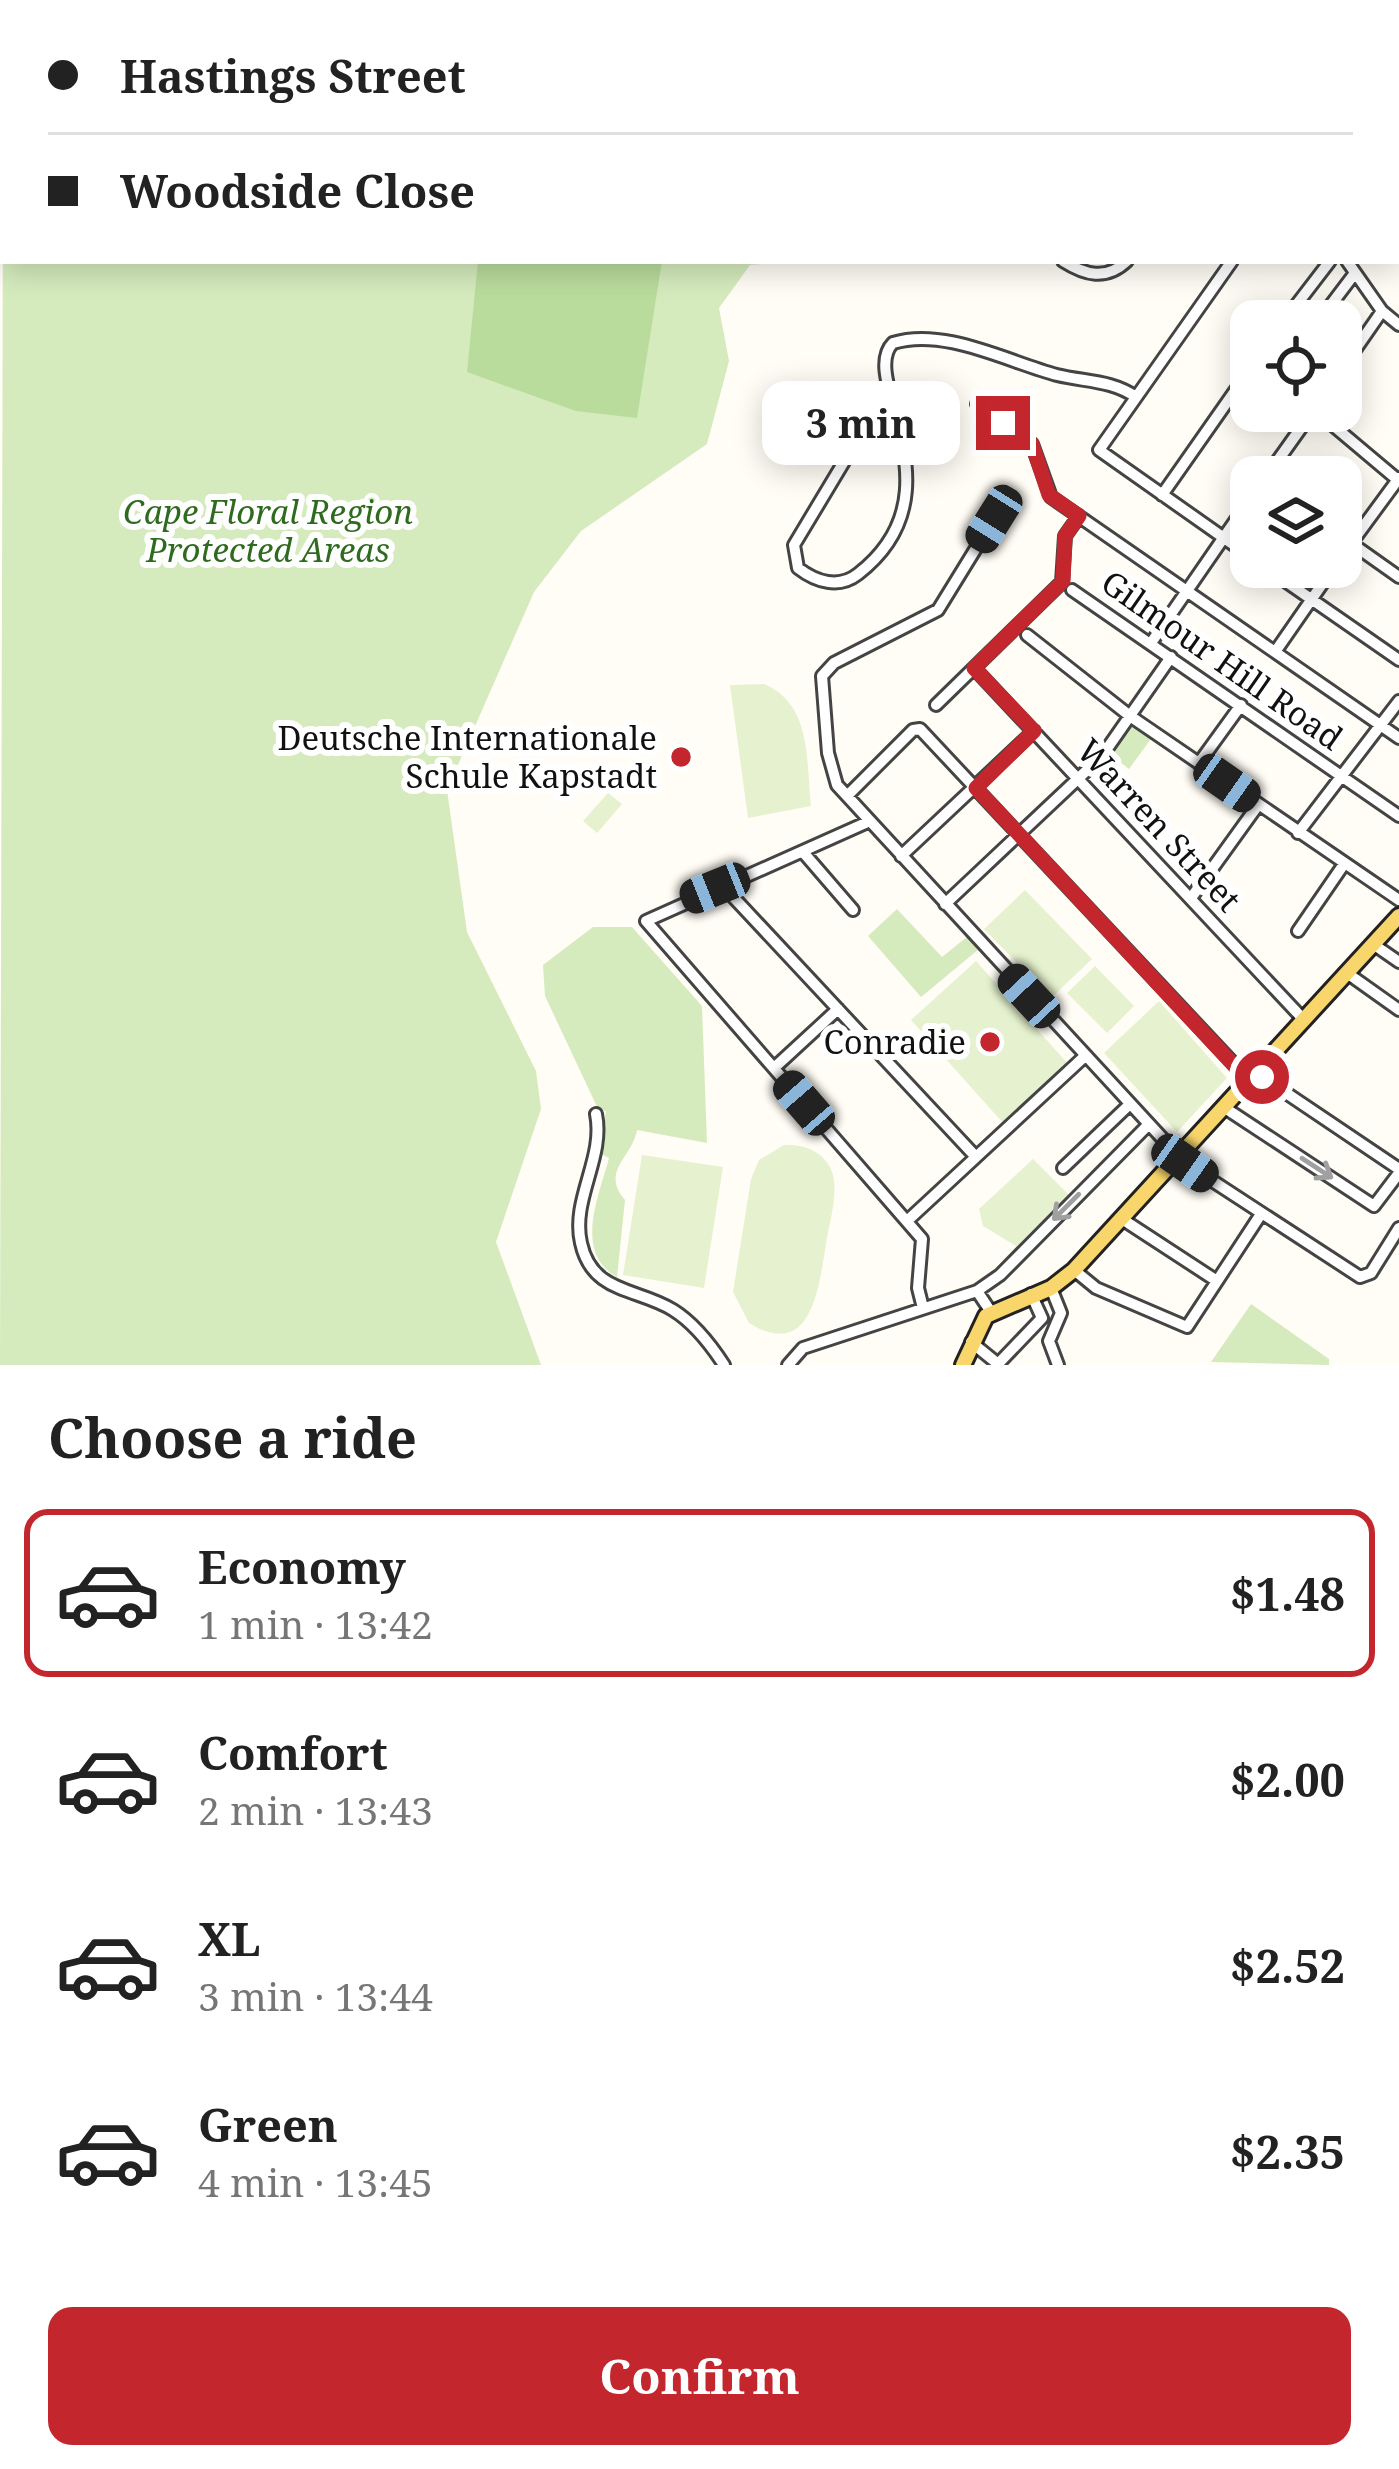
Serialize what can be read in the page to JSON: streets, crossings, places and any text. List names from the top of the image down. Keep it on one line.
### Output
{"streets":{"street":["Gilmour Hill Road","Warren Street"]},"parks":["Cape Floral Region Protected Areas"],"places":["Deutsche Internationale Schule Kapstadt","Conradie"],"page":{"banner":["Hastings Street","Woodside Close"],"bubble":"3 min","heading":"Choose a ride","list":[{"name":"Economy","note":"1 min · 13:42","value":"$1.48"},{"name":"Comfort","note":"2 min · 13:43","value":"$2.00"},{"name":"XL","note":"3 min · 13:44","value":"$2.52"},{"name":"Green","note":"4 min · 13:45","value":"$2.35"}],"buttons":"Confirm"}}
